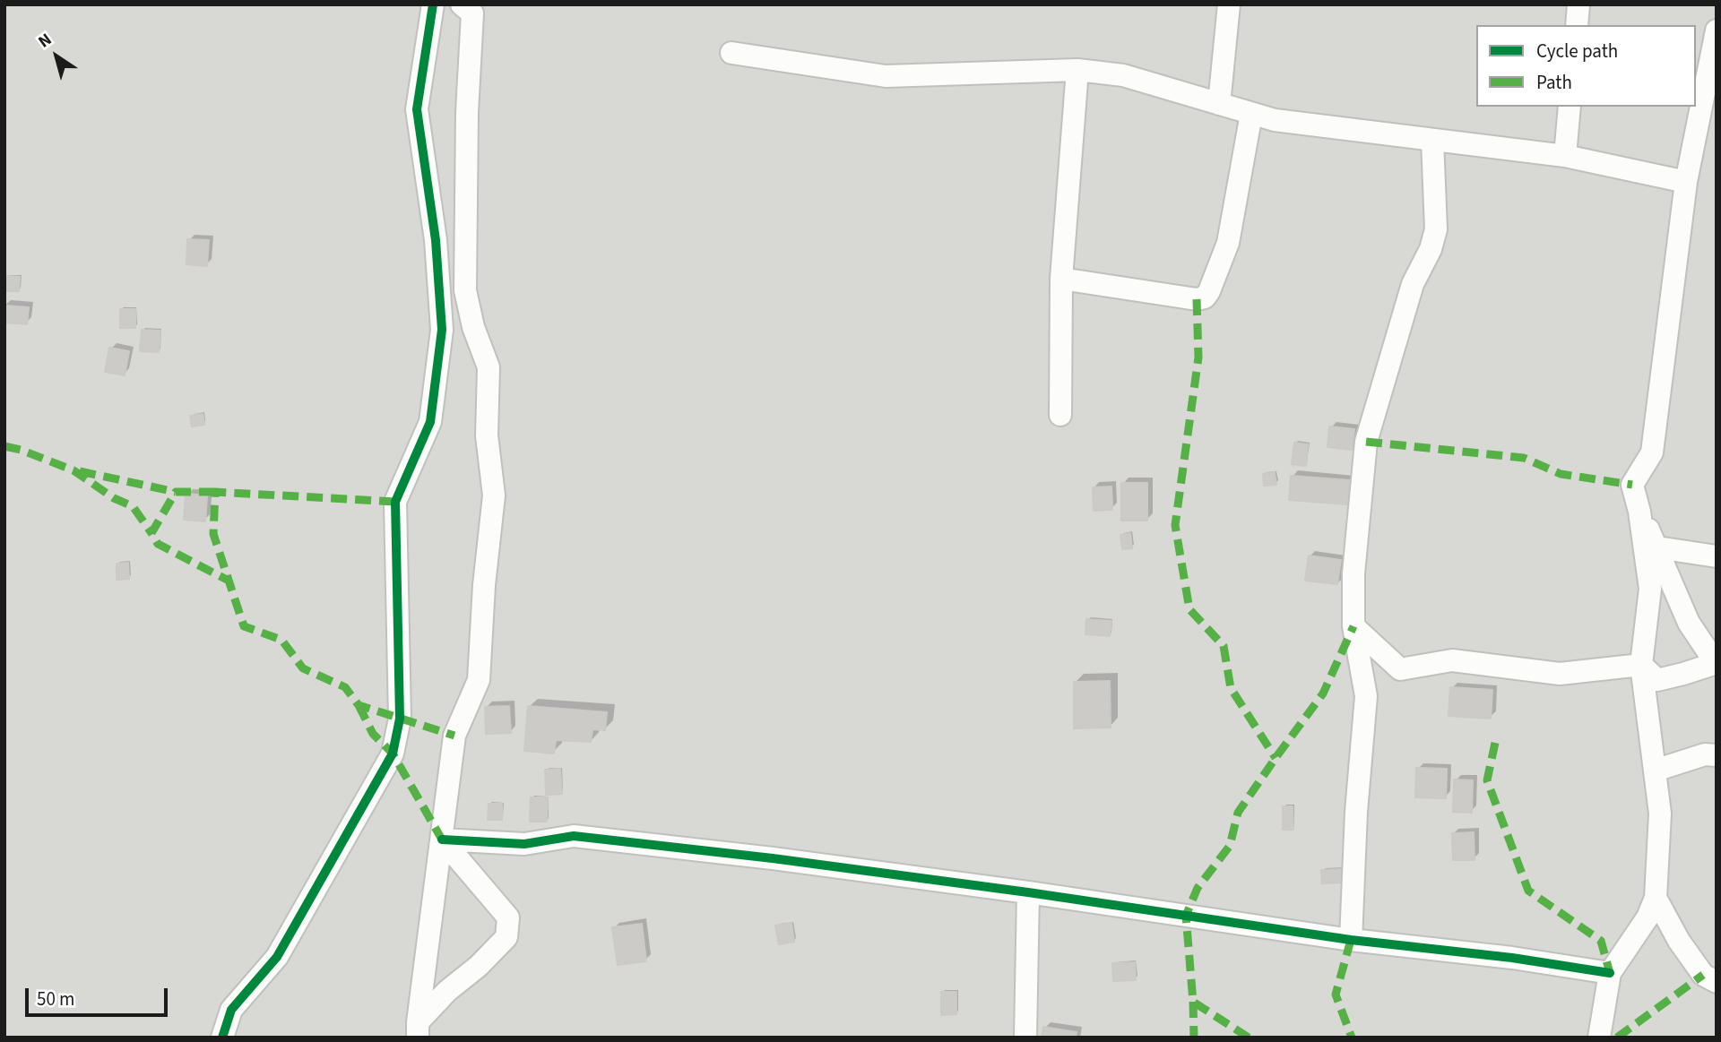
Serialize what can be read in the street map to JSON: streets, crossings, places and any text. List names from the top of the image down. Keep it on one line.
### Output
{"legend":["Cycle path","Path"],"scale_bar":"50 m","north":"top left"}
